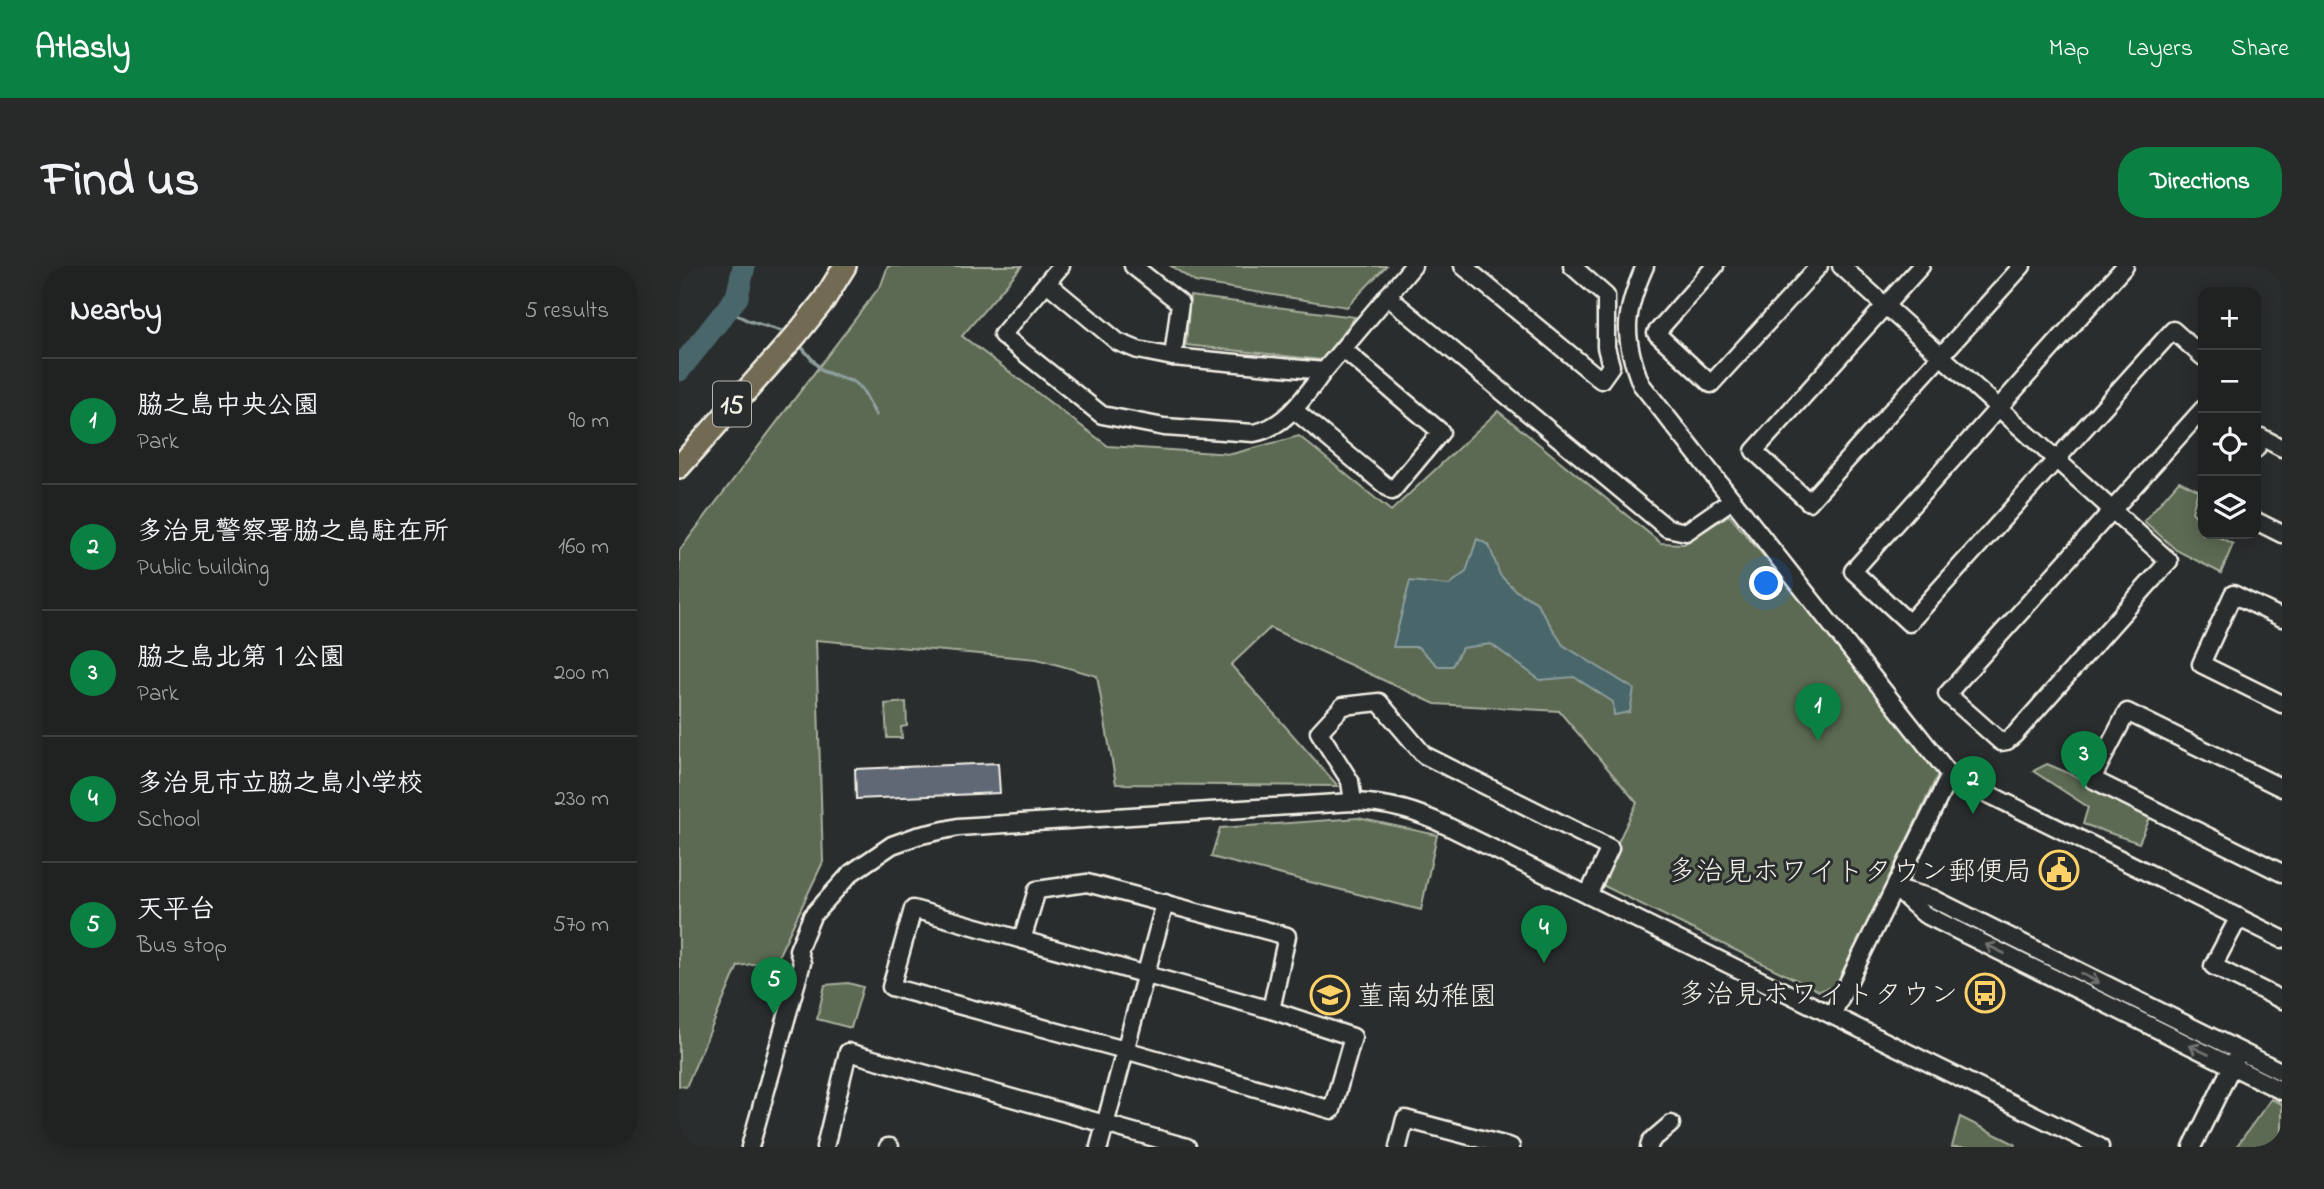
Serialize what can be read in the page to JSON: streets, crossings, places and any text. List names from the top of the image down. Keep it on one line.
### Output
{"streets":{"main road":["15"]},"places":{"public building":["多治見ホワイトタウン郵便局"],"bus stop":["多治見ホワイトタウン"],"school or university":["菫南幼稚園"]},"page":{"header":"Atlasly","nav":["Map","Layers","Share"],"title":"Find us","buttons":"Directions","heading":["Nearby","5 results"],"map_buttons":["+","−"],"list":[{"mark":"1","name":"脇之島中央公園","note":"Park","value":"90 m"},{"mark":"2","name":"多治見警察署脇之島駐在所","note":"Public building","value":"160 m"},{"mark":"3","name":"脇之島北第１公園","note":"Park","value":"200 m"},{"mark":"4","name":"多治見市立脇之島小学校","note":"School","value":"230 m"},{"mark":"5","name":"天平台","note":"Bus stop","value":"570 m"}],"pins":["1","3","2","4","5"]}}
